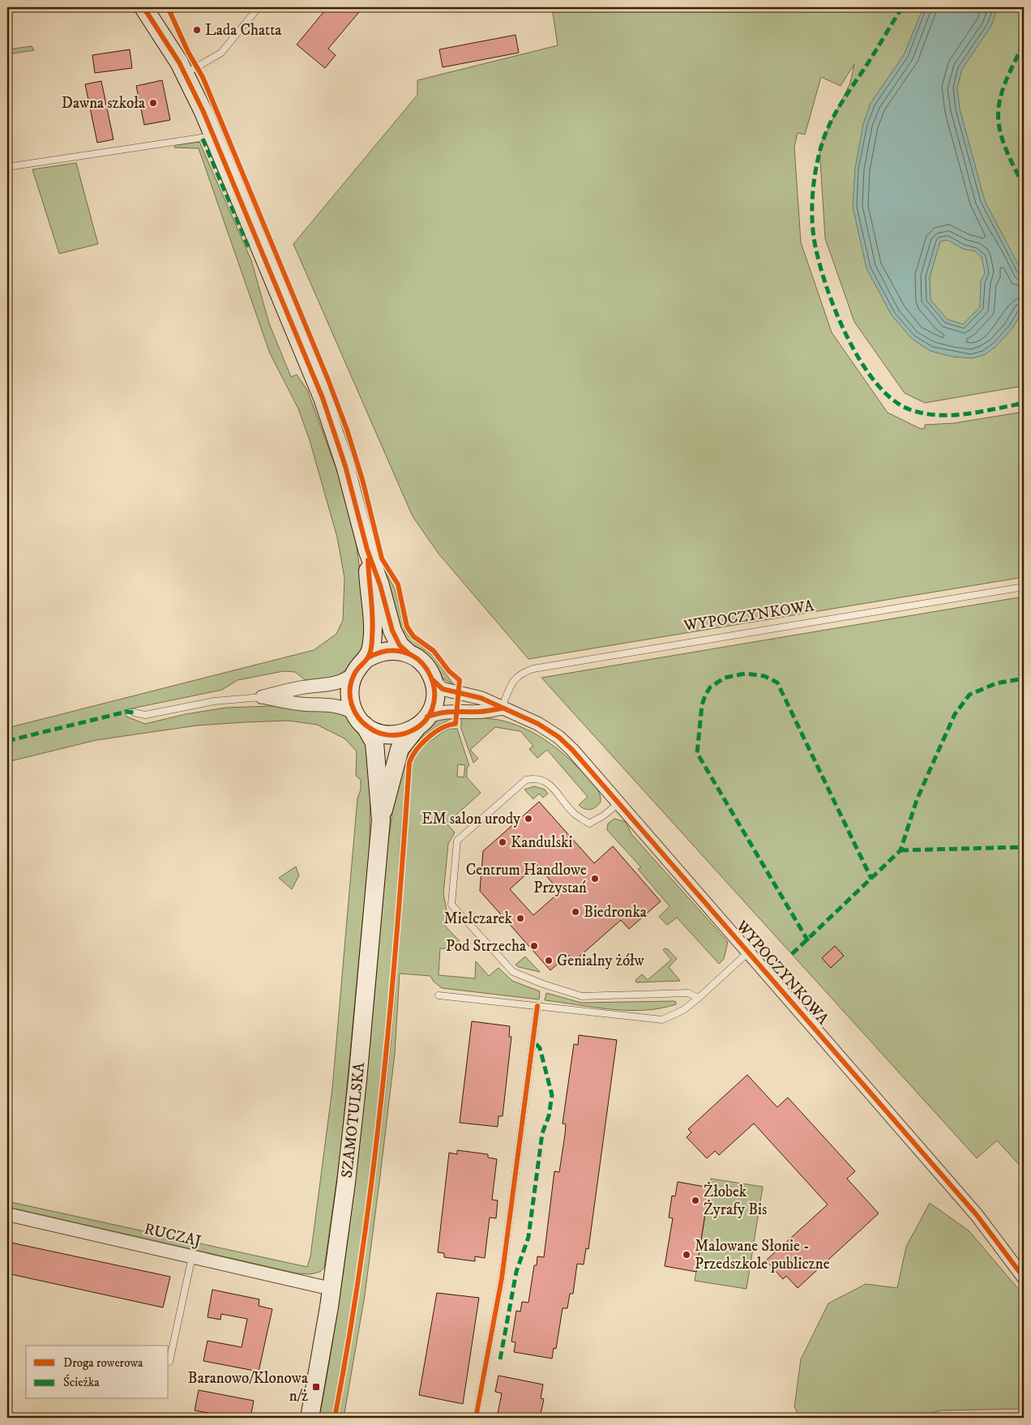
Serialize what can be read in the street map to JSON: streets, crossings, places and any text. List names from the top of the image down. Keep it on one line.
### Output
{"streets":{"street":["WYPOCZYNKOWA","SZAMOTULSKA","RUCZAJ"]},"crossings":[["WYPOCZYNKOWA","SZAMOTULSKA"],["SZAMOTULSKA","RUCZAJ"]],"places":{"other":["Lada Chatta","Dawna szkoła","EM salon urody","Kandulski","Centrum Handlowe Przystań","Biedronka","Mielczarek","Pod Strzecha","Genialny żółw","Żłobek Żyrafy Bis","Malowane Słonie - Przedszkole publiczne"],"transit":["Baranowo/Klonowa n/ż"]},"legend":["Droga rowerowa","Ścieżka"]}
